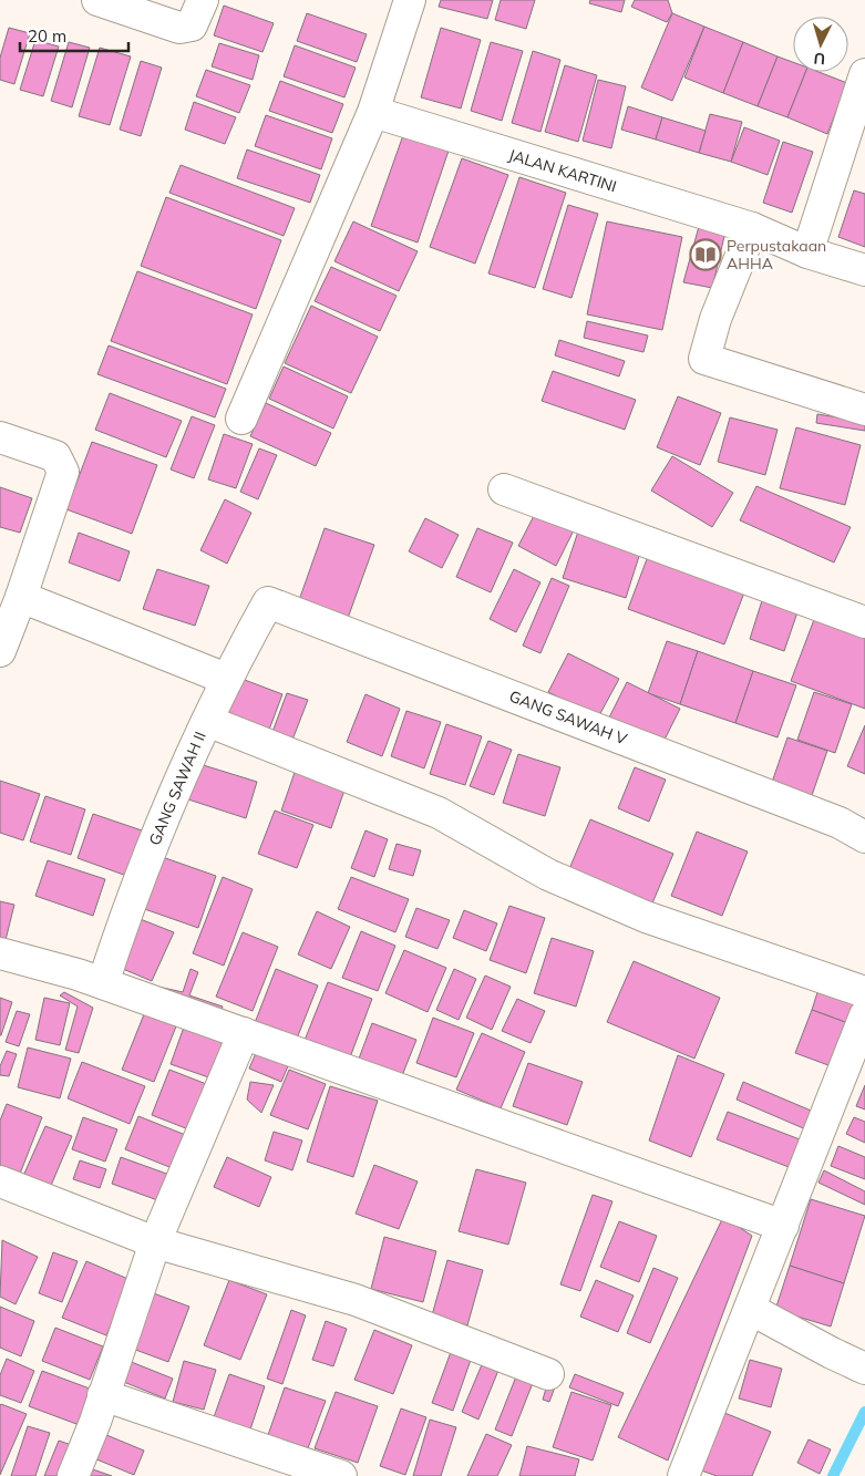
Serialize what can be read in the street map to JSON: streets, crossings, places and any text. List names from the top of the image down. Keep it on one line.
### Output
{"streets":{"street":["JALAN KARTINI","GANG SAWAH V","GANG SAWAH II"]},"crossings":[["GANG SAWAH V","GANG SAWAH II"]],"places":{"library":["Perpustakaan AHHA"]},"scale_bar":"20 m","north":"bottom"}
